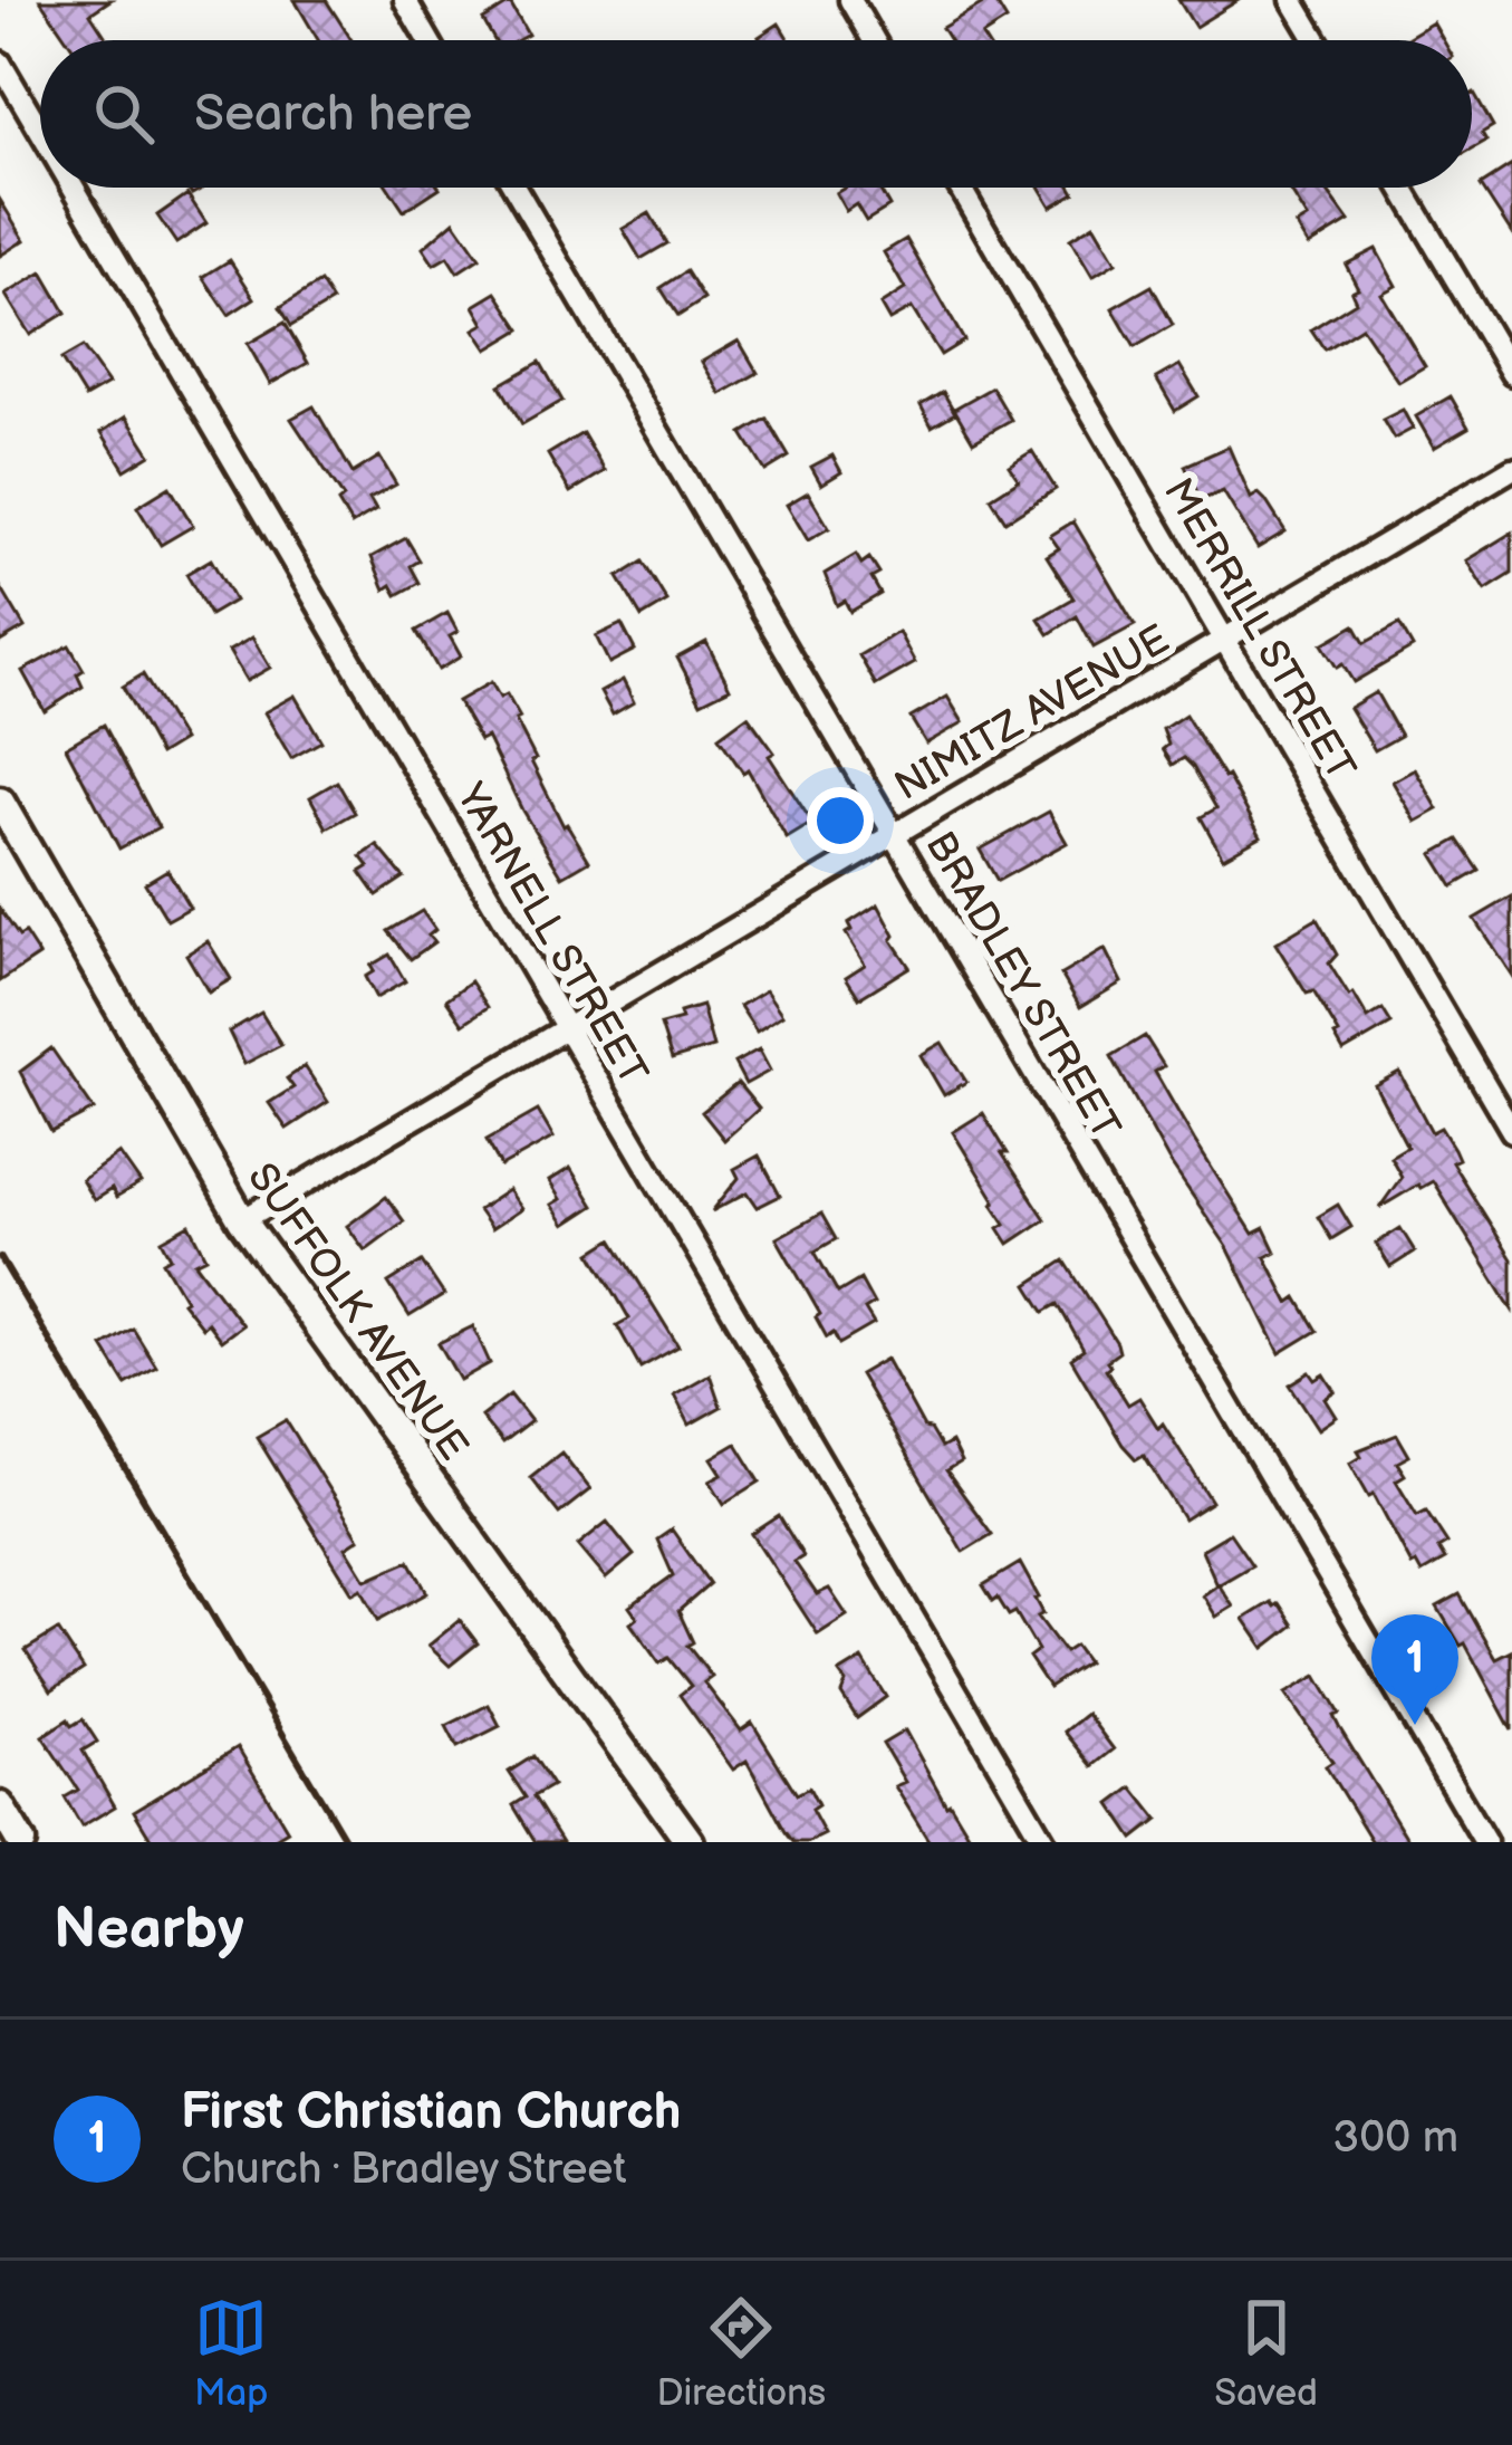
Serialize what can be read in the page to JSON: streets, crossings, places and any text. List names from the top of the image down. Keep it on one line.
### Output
{"streets":{"street":["MERRILL STREET","NIMITZ AVENUE","YARNELL STREET","BRADLEY STREET","SUFFOLK AVENUE"]},"crossings":[["MERRILL STREET","NIMITZ AVENUE"],["NIMITZ AVENUE","YARNELL STREET"],["NIMITZ AVENUE","BRADLEY STREET"],["NIMITZ AVENUE","SUFFOLK AVENUE"]],"page":{"search":"Search here","pins":"1","heading":"Nearby","list":[{"mark":"1","name":"First Christian Church","note":"Church · Bradley Street","value":"300 m"}],"nav":["Map","Directions","Saved"]}}
